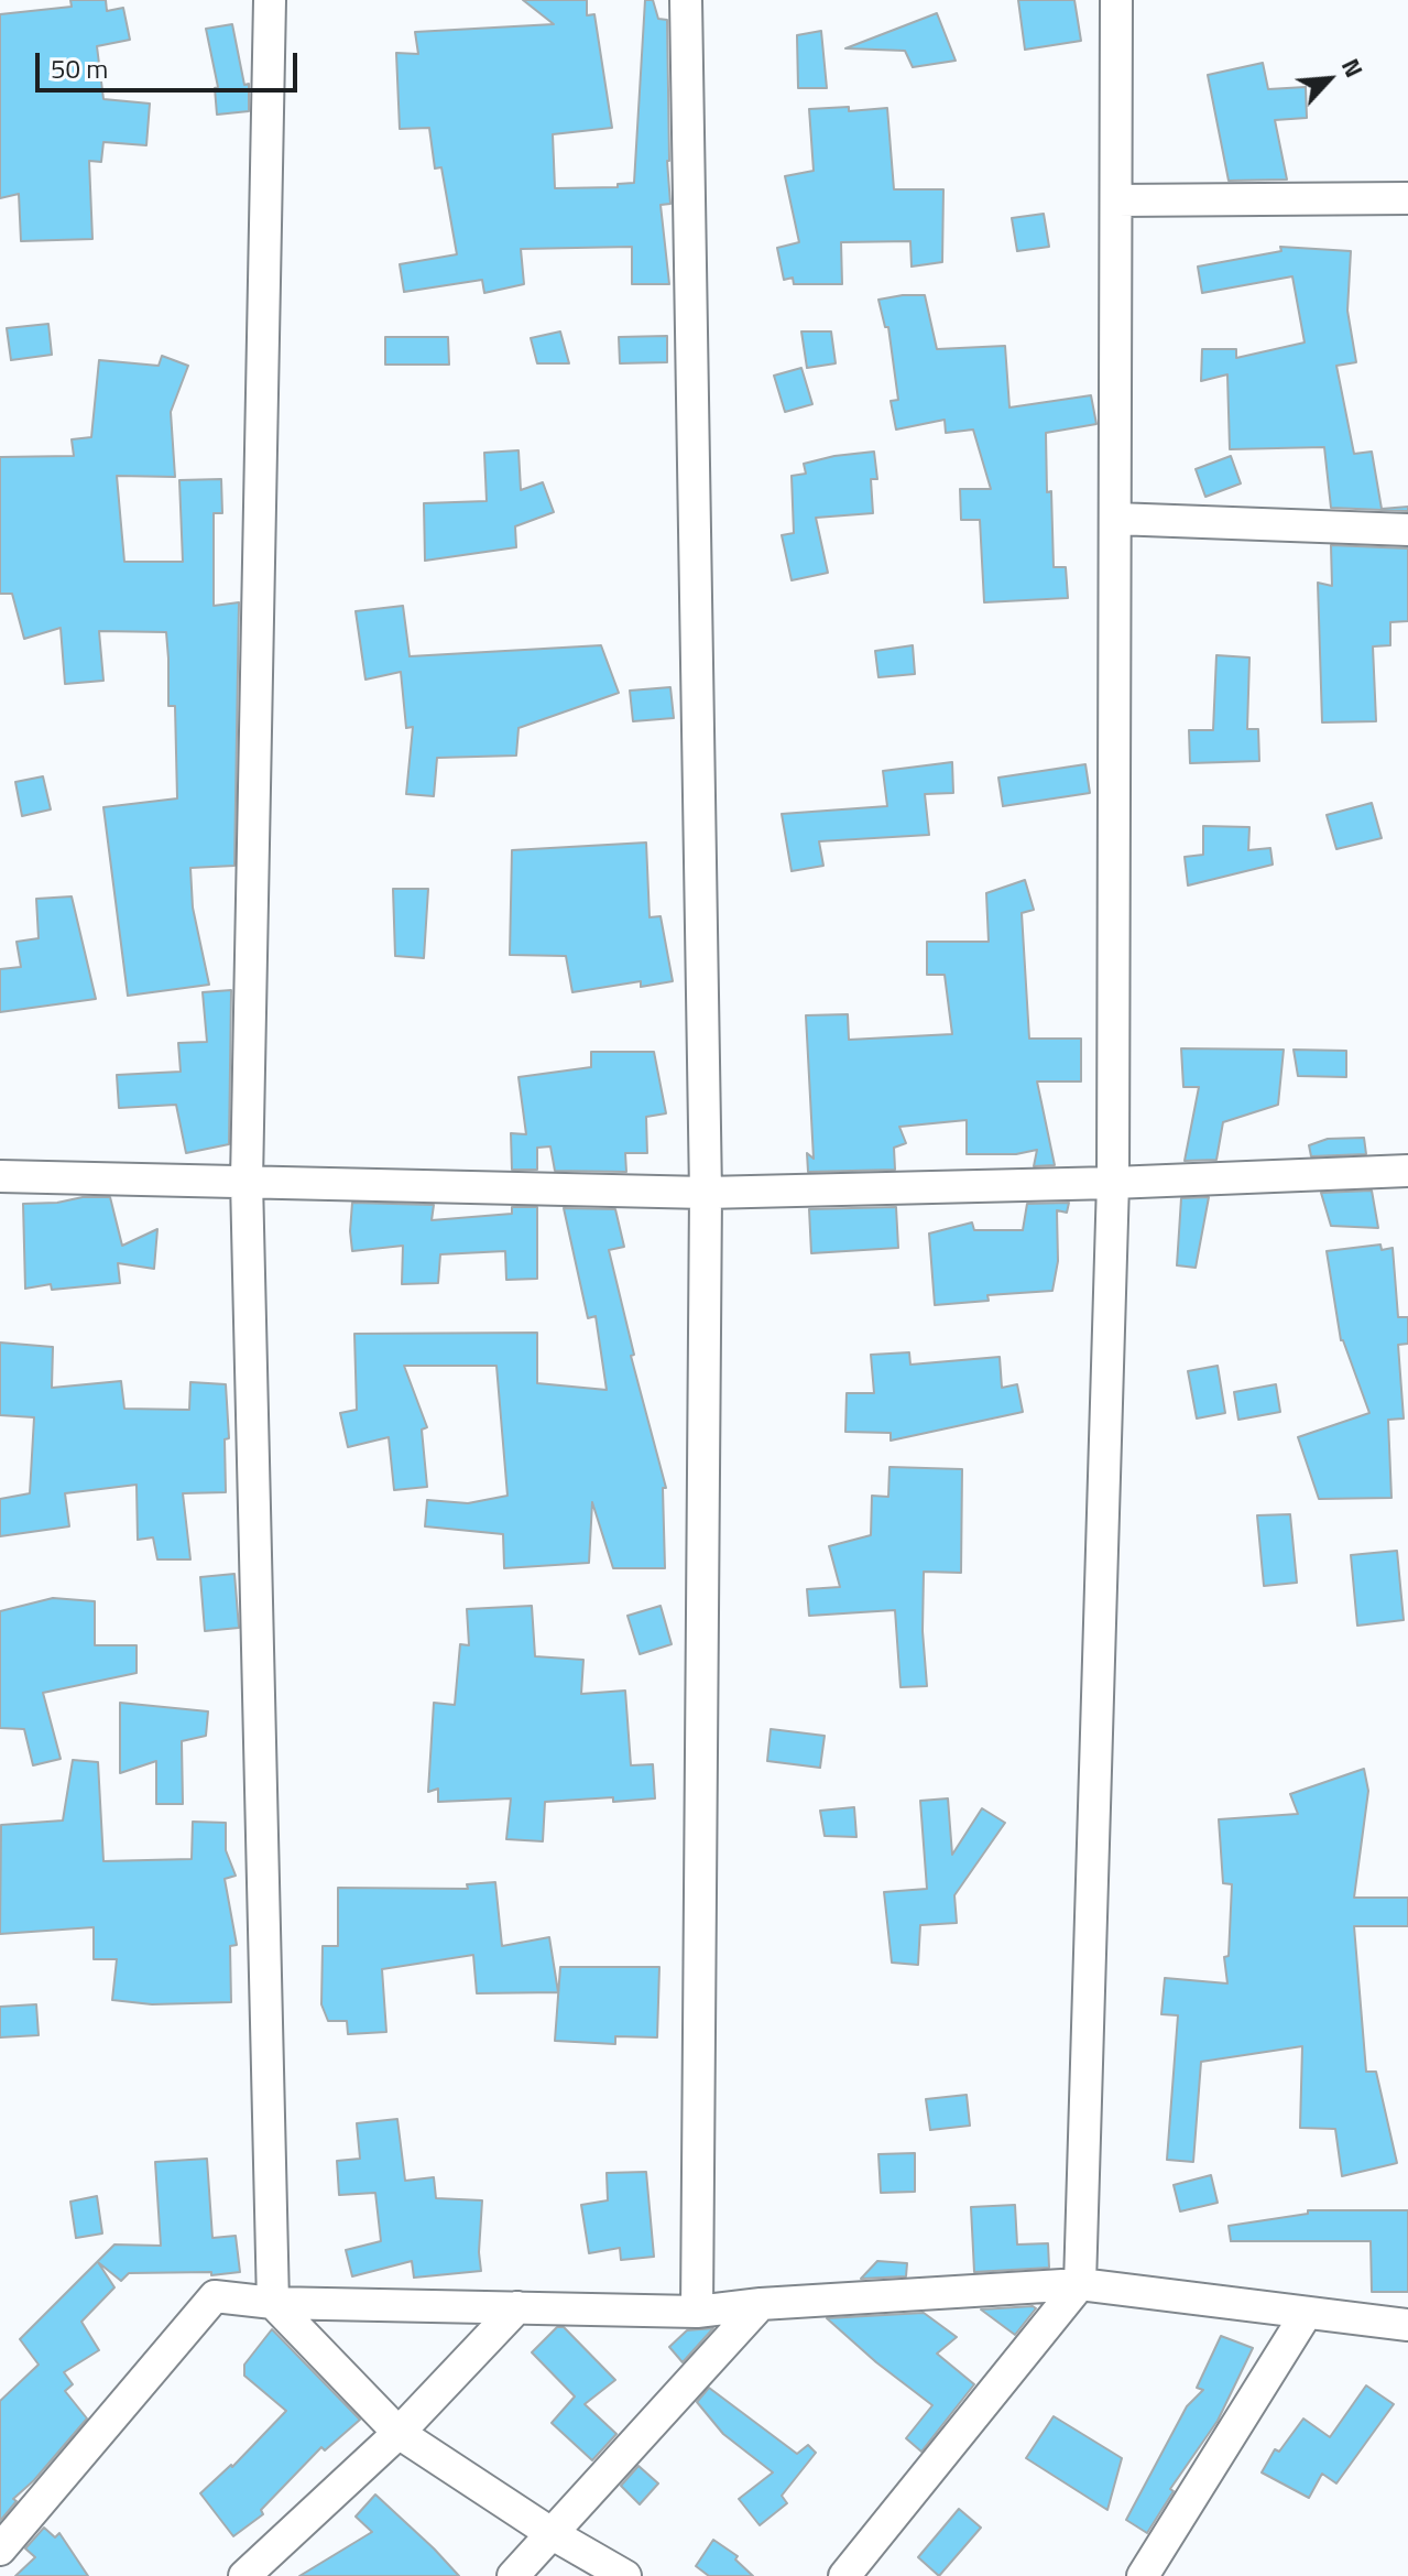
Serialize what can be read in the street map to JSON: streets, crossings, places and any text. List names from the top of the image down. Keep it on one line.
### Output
{"scale_bar":"50 m","north":"top right"}
